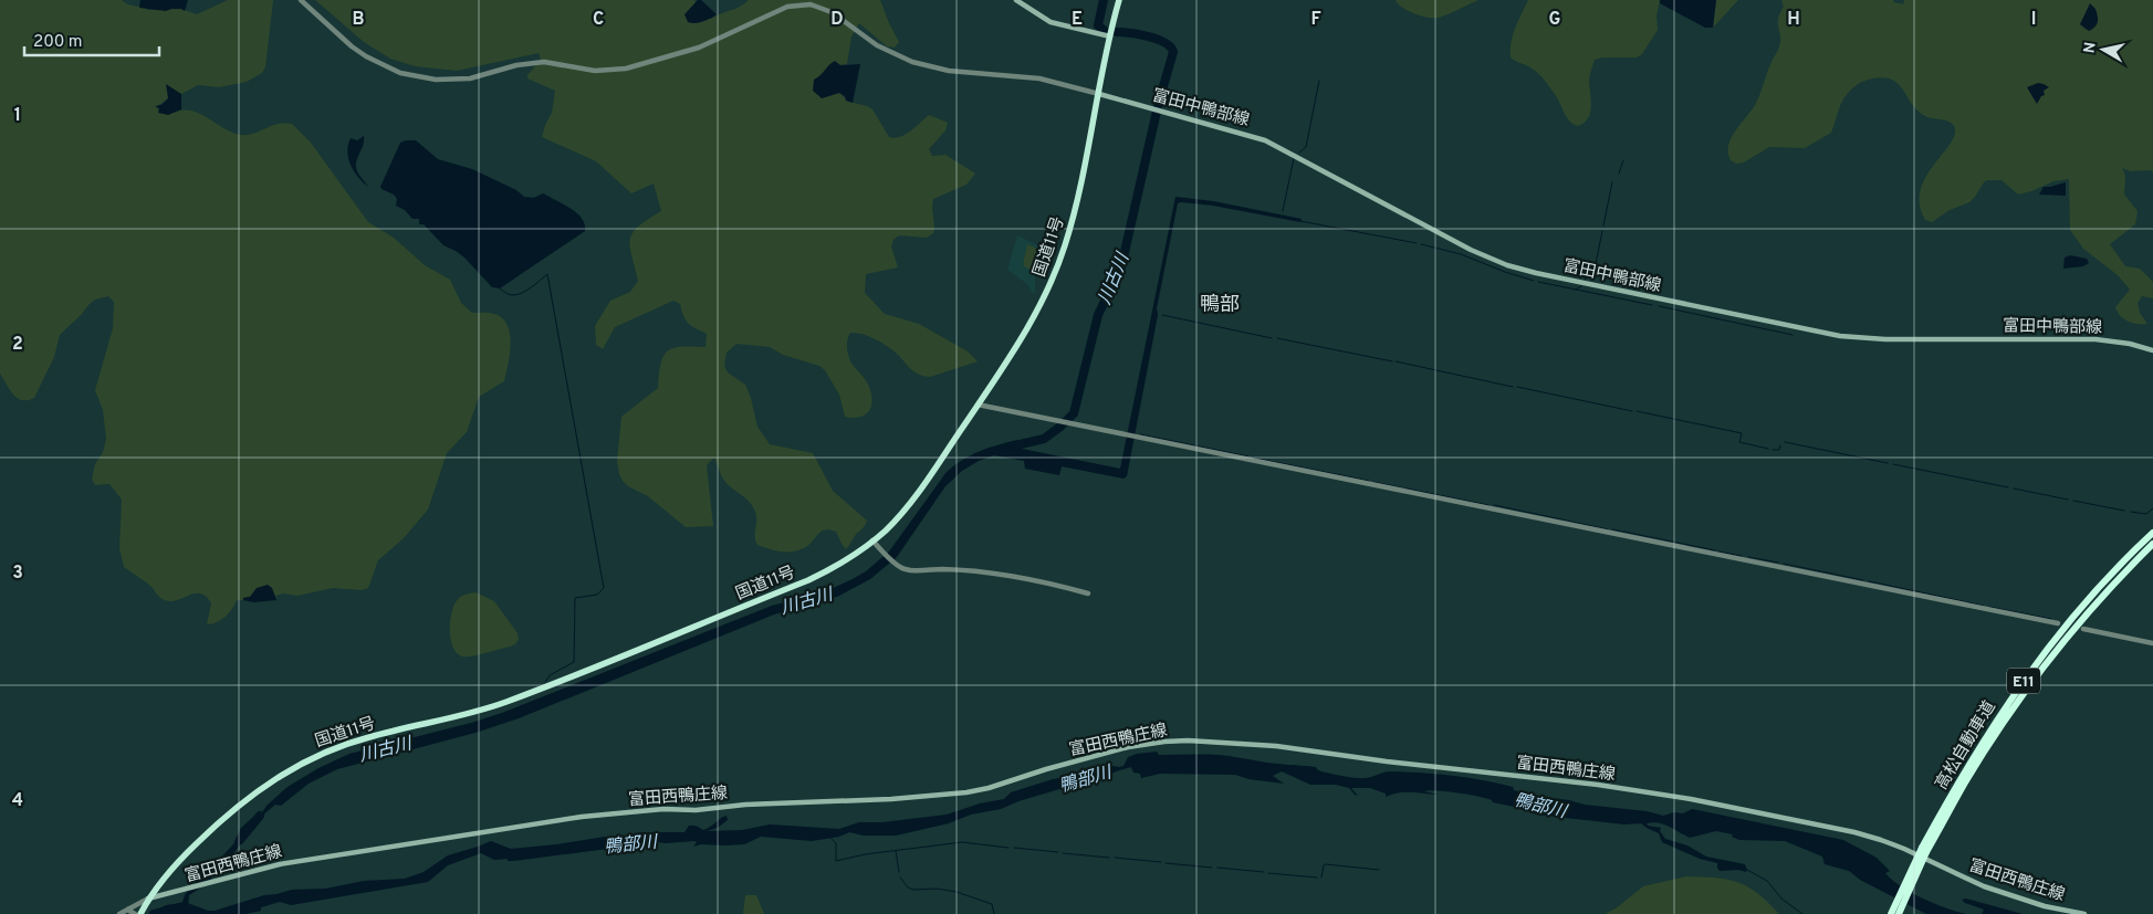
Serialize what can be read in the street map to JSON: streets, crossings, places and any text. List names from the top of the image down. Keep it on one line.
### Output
{"streets":{"highway":["国道11号","E11","高松自動車道"],"main road":["富田中鴨部線","富田西鴨庄線"]},"crossings":[["富田中鴨部線","国道11号"],["国道11号","富田西鴨庄線"]],"districts":["鴨部"],"water":["川古川","鴨部川"],"scale_bar":"200 m","north":"left","grid":{"columns":["B","C","D","E","F","G","H","I"],"rows":["1","2","3","4"]}}
